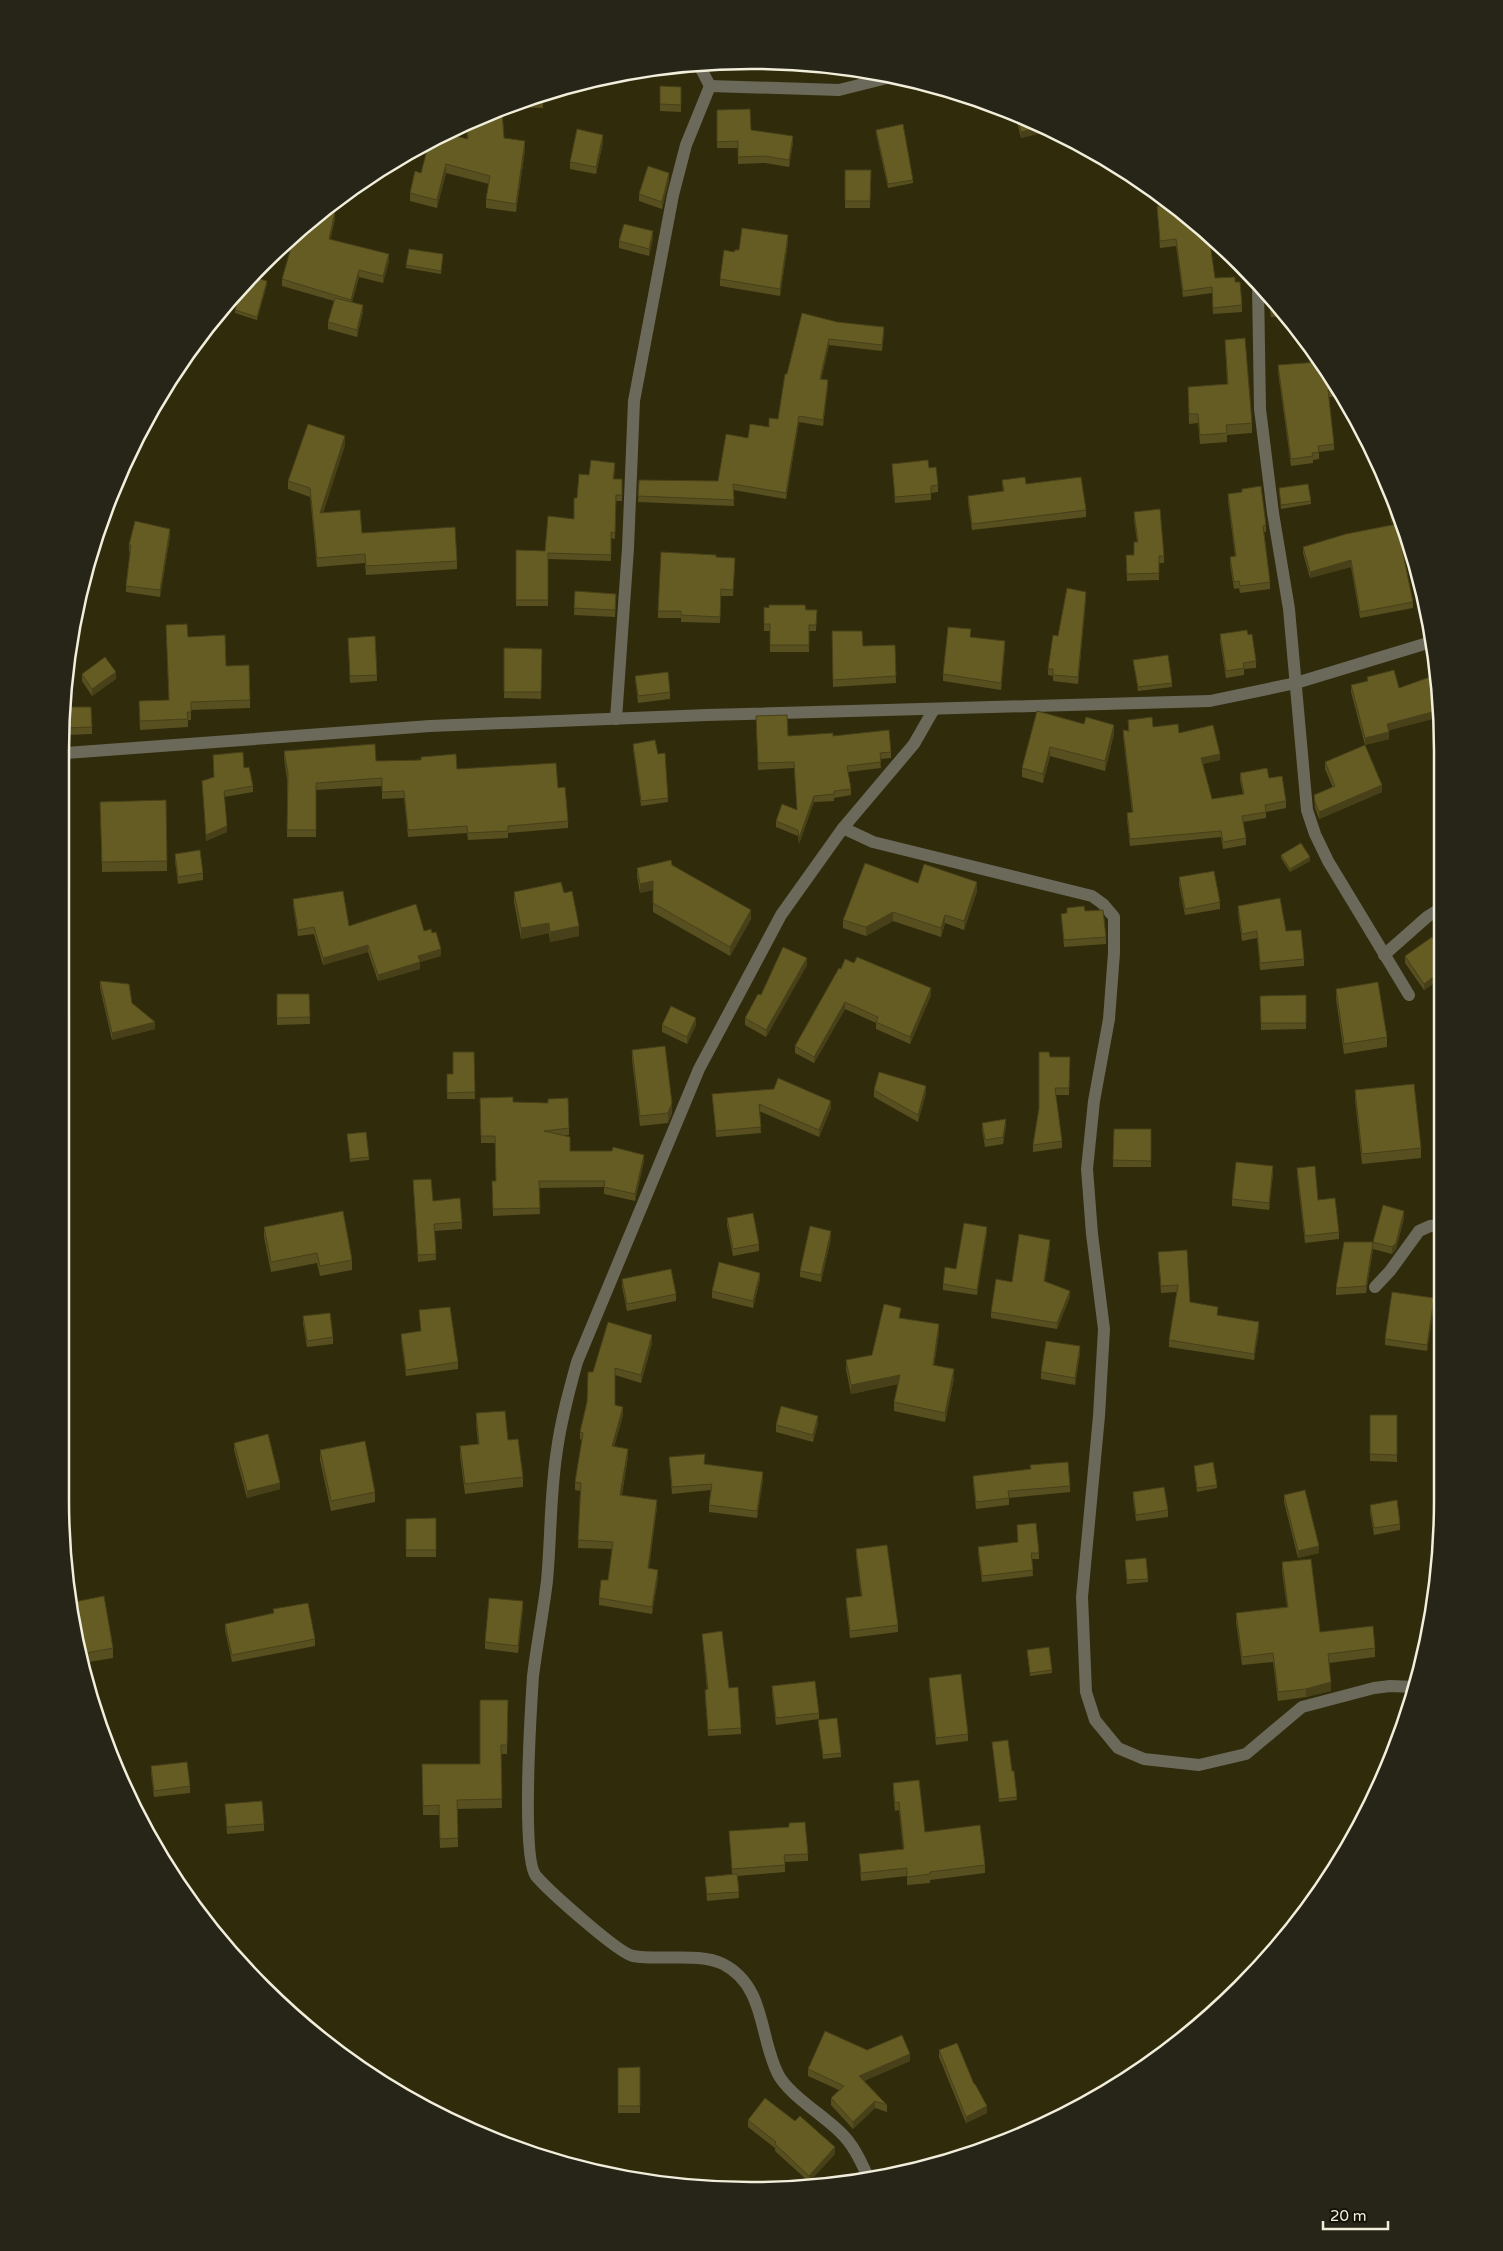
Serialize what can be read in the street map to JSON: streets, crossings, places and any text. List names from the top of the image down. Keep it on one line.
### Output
{"scale_bar":"20 m"}
